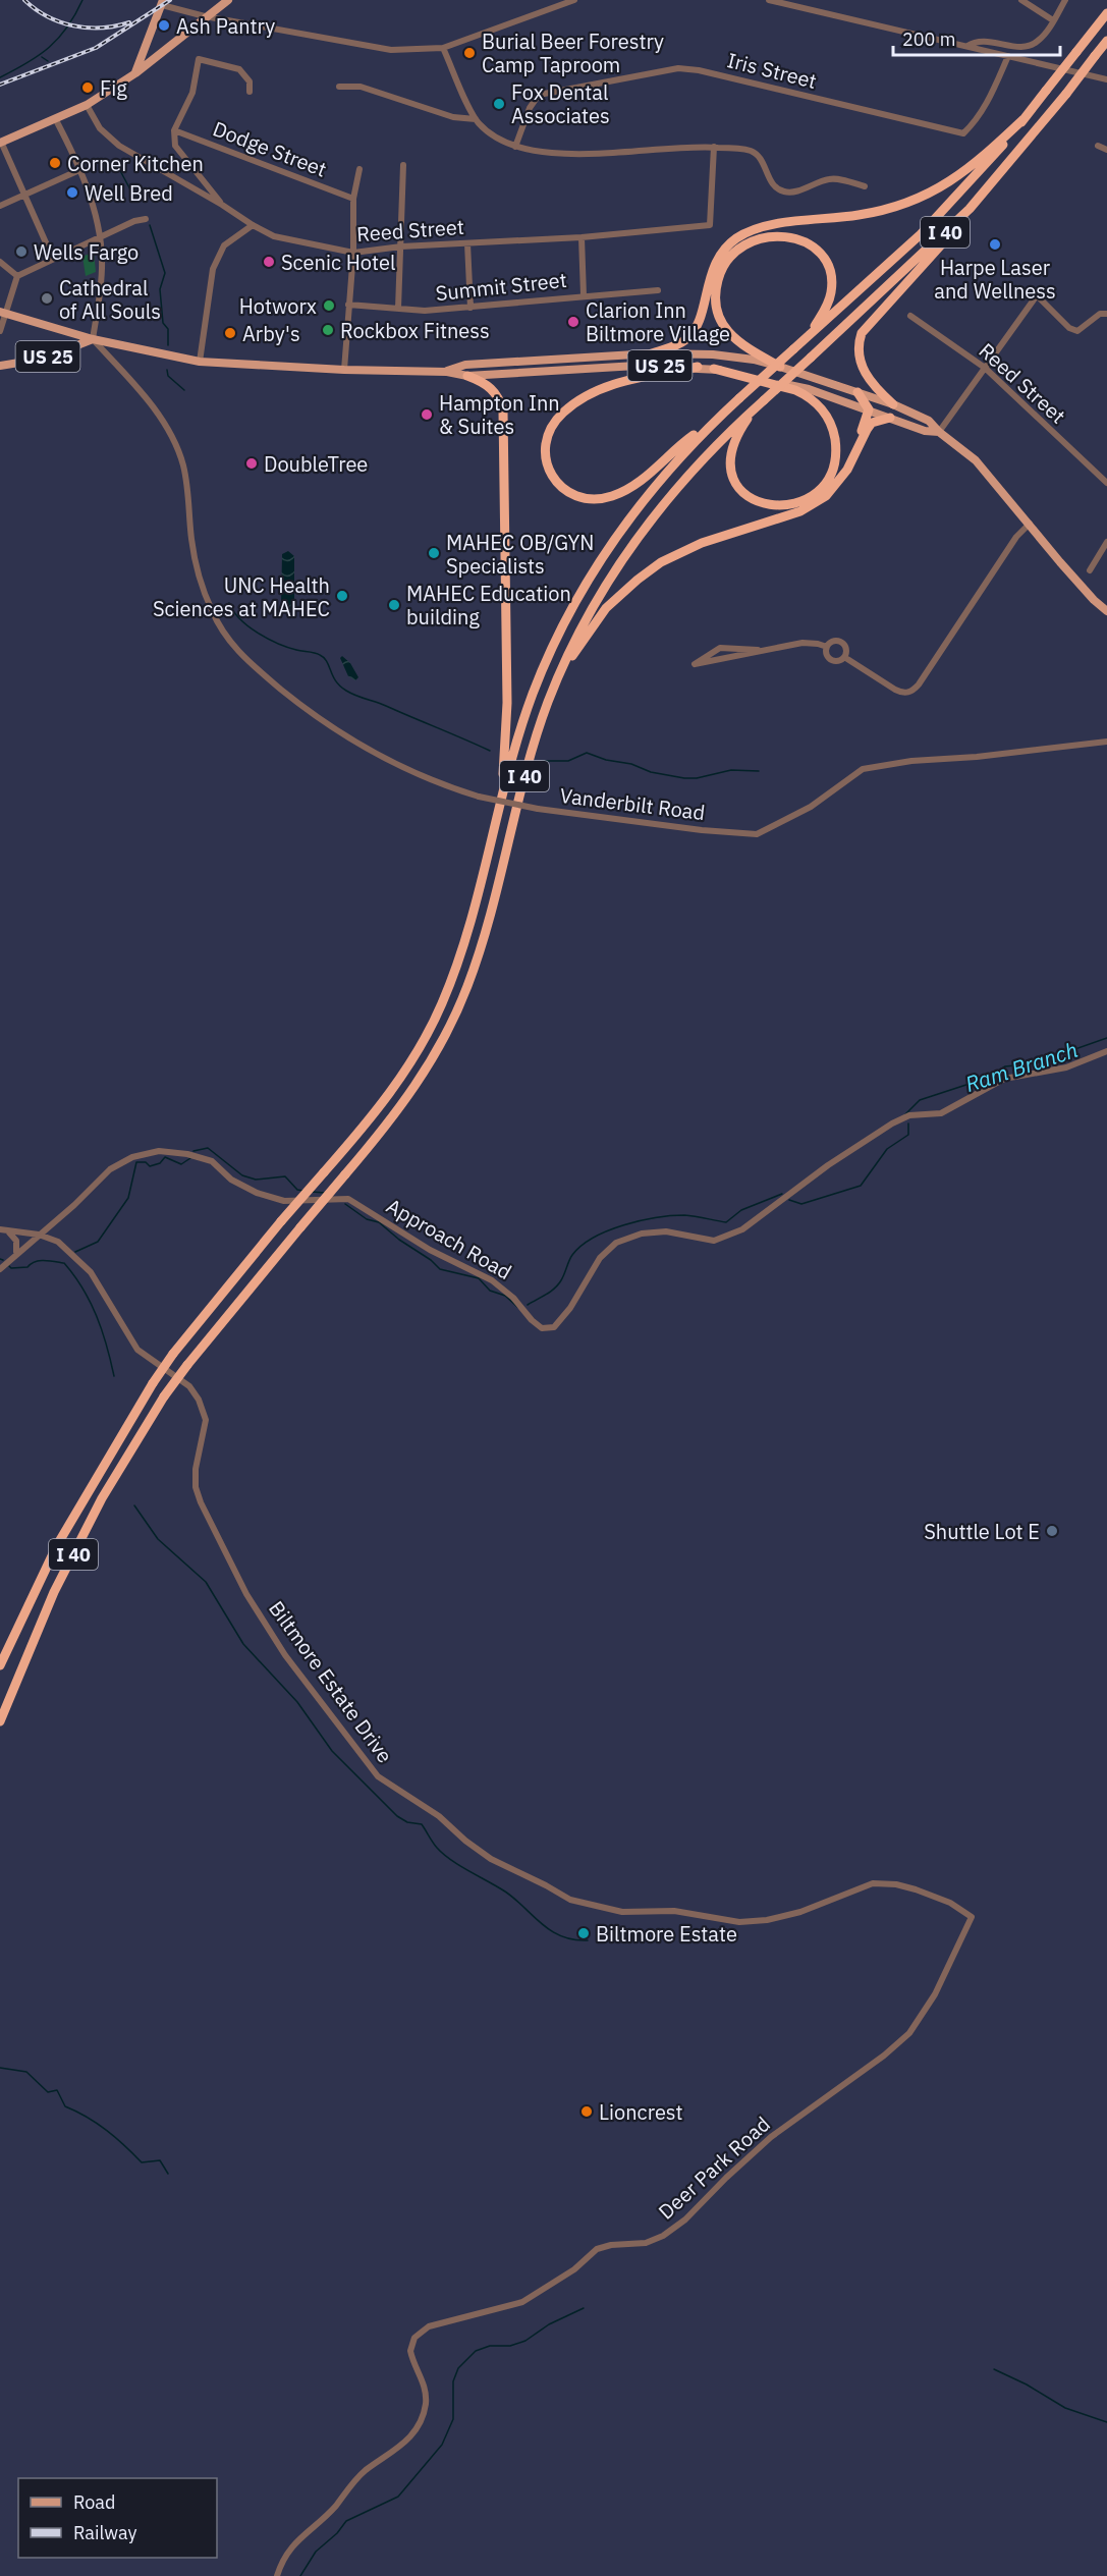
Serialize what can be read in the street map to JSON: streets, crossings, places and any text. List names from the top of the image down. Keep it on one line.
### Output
{"streets":{"highway":["I 40"],"main road":["US 25"],"street":["Iris Street","Dodge Street","Reed Street","Summit Street","Vanderbilt Road","Approach Road","Biltmore Estate Drive","Deer Park Road"]},"crossings":[["US 25","Vanderbilt Road"],["Approach Road","Biltmore Estate Drive"],["Biltmore Estate Drive","Deer Park Road"]],"water":["Ram Branch"],"places":["Ash Pantry","Burial Beer Forestry Camp Taproom","Fig","Fox Dental Associates","Corner Kitchen","Well Bred","Harpe Laser and Wellness","Wells Fargo","Scenic Hotel","Cathedral of All Souls","Hotworx","Clarion Inn Biltmore Village","Rockbox Fitness","Arby's","Hampton Inn & Suites","DoubleTree","MAHEC OB/GYN Specialists","UNC Health Sciences at MAHEC","MAHEC Education building","Shuttle Lot E","Biltmore Estate","Lioncrest"],"legend":["Road","Railway"],"scale_bar":"200 m"}
